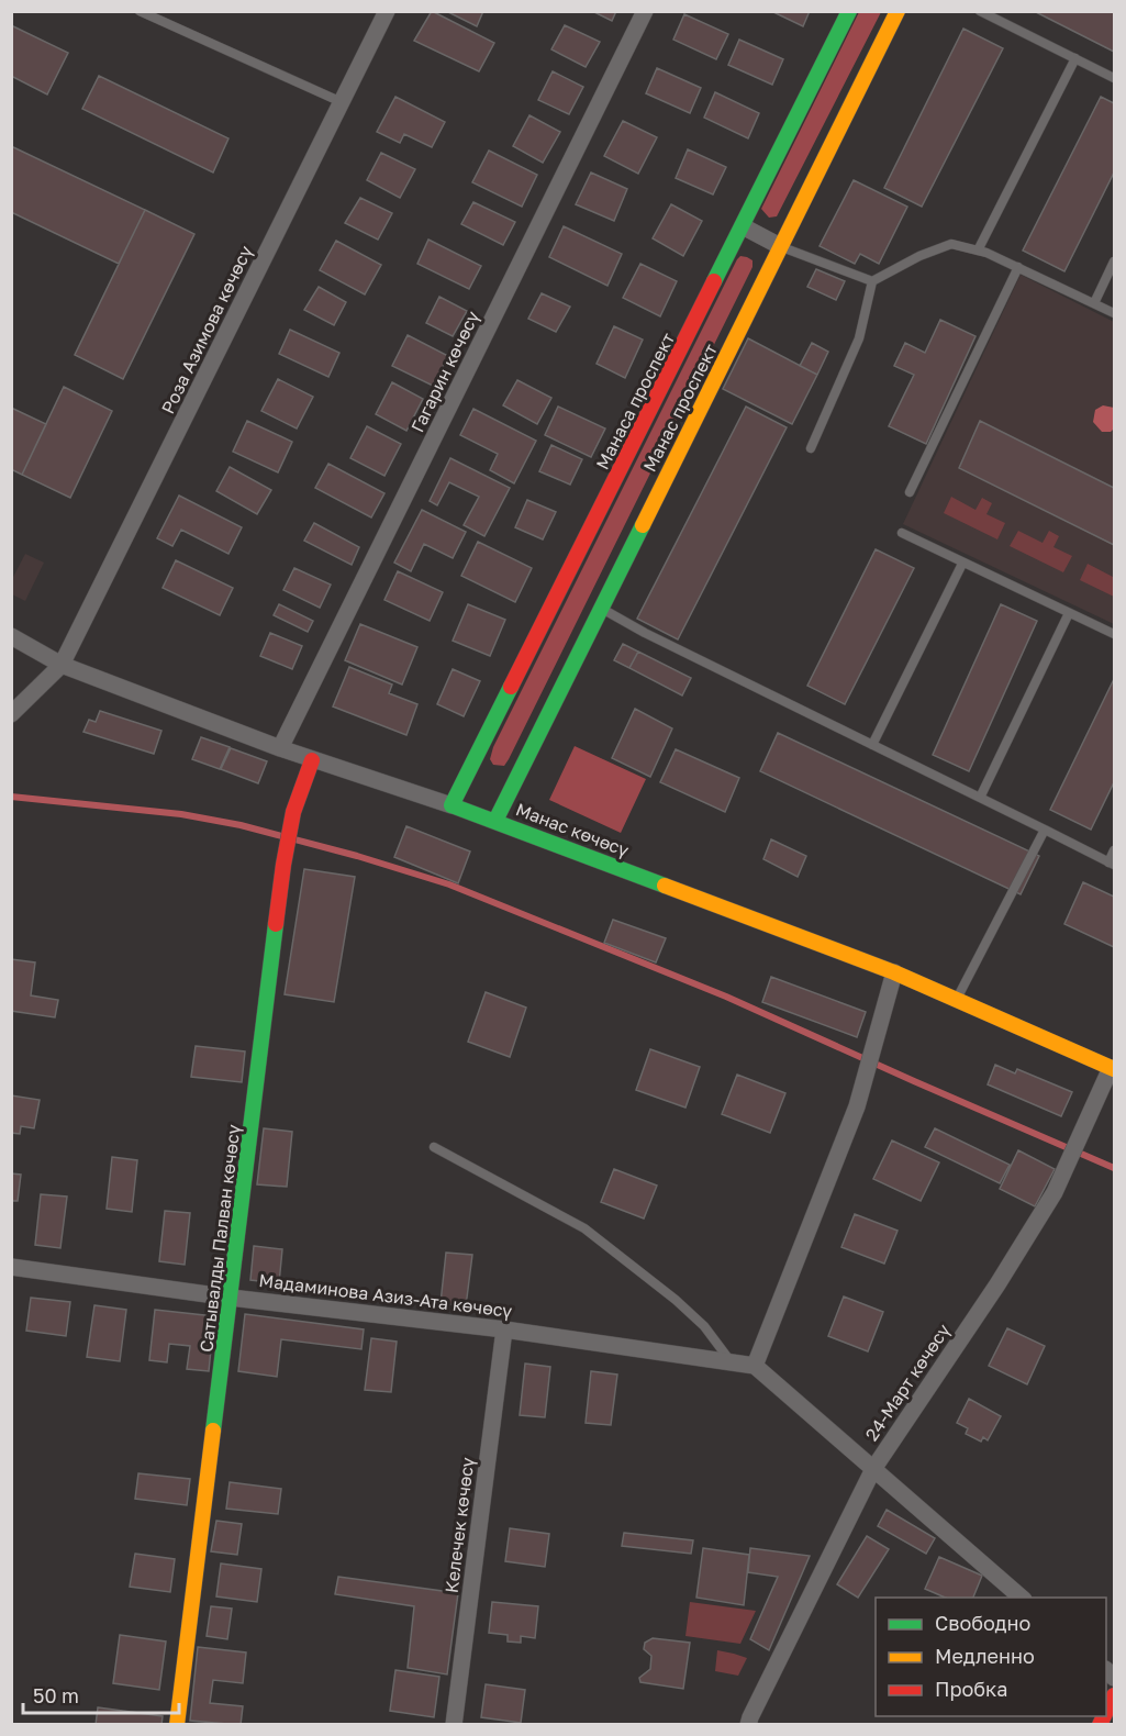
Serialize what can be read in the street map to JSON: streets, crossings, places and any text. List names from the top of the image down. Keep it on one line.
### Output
{"streets":{"main road":["Манаса проспект","Манас проспект","Манас көчөсү","Сатывалды Палван көчөсү"],"street":["Роза Азимова көчөсү","Гагарин көчөсү","Мадаминова Азиз-Ата көчөсү","24-Март көчөсү","Келечек көчөсү"]},"crossings":[["Роза Азимова көчөсү","Манас көчөсү"],["Гагарин көчөсү","Манас көчөсү"],["Манаса проспект","Манас көчөсү"],["Манас проспект","Манас көчөсү"],["Манас көчөсү","Сатывалды Палван көчөсү"],["Манас көчөсү","24-Март көчөсү"],["Сатывалды Палван көчөсү","Мадаминова Азиз-Ата көчөсү"],["Мадаминова Азиз-Ата көчөсү","Келечек көчөсү"]],"legend":["Свободно","Медленно","Пробка"],"scale_bar":"50 m"}
